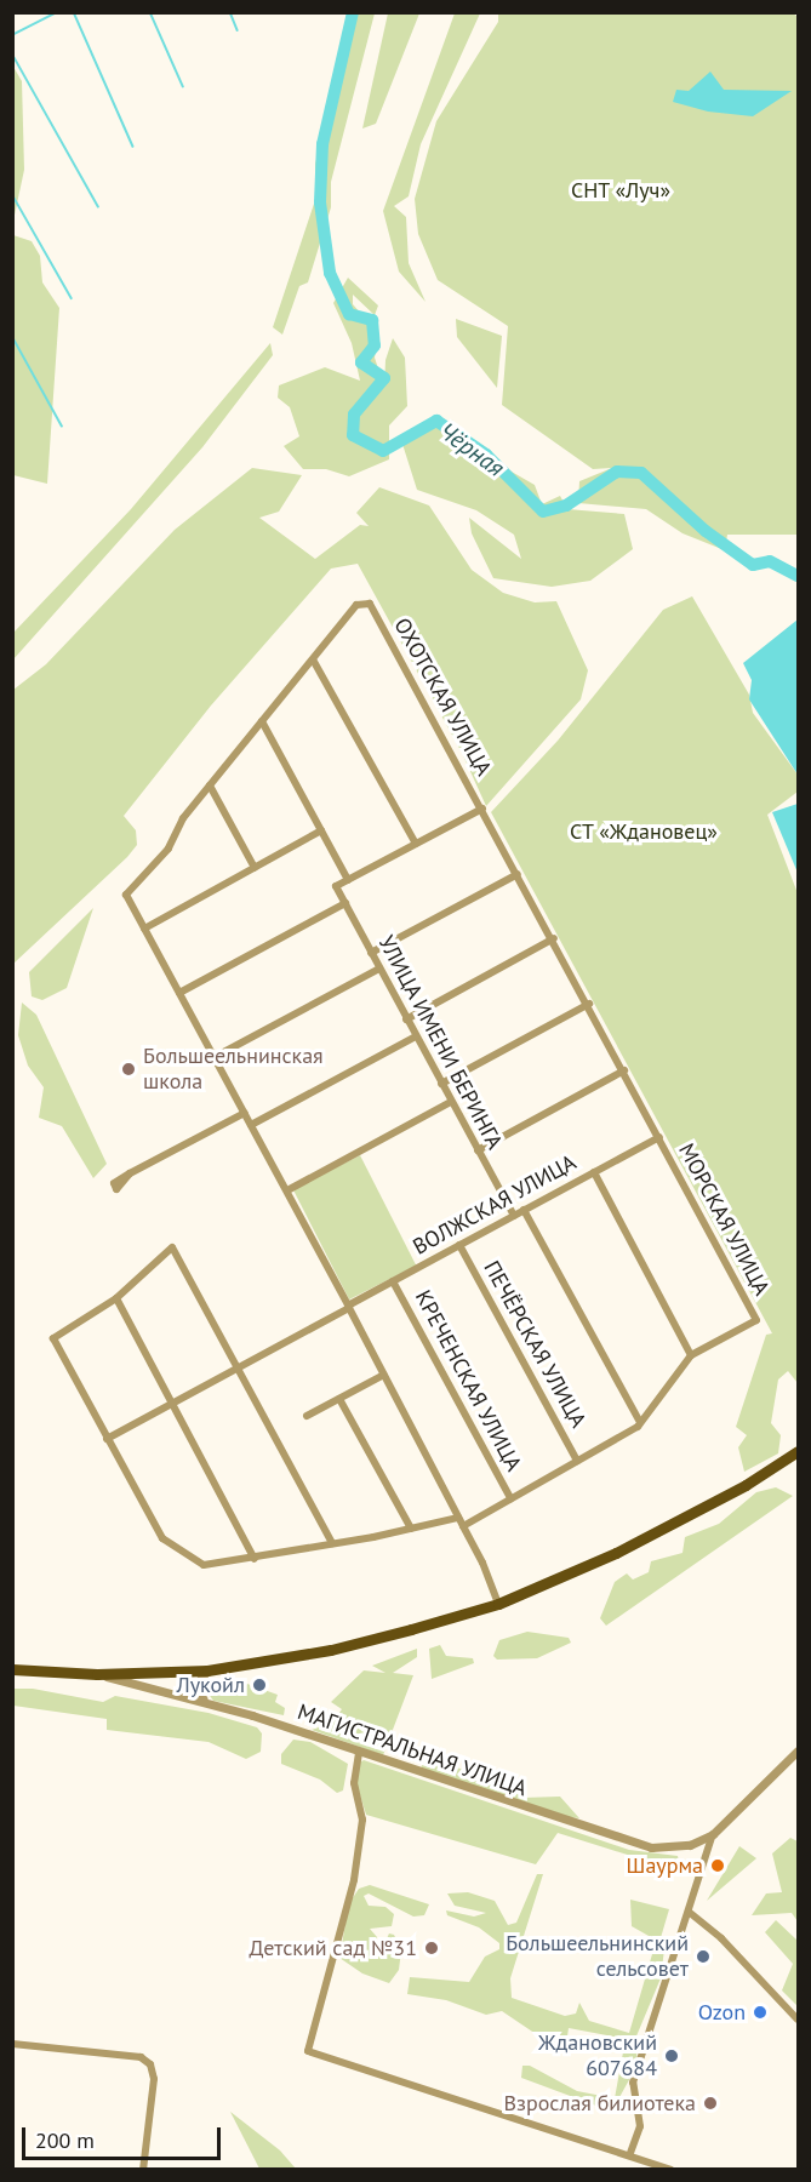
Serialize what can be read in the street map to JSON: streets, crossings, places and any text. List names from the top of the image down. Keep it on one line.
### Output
{"streets":{"street":["ОХОТСКАЯ УЛИЦА","УЛИЦА ИМЕНИ БЕРИНГА","ВОЛЖСКАЯ УЛИЦА","МОРСКАЯ УЛИЦА","ПЕЧЁРСКАЯ УЛИЦА","КРЕЧЕНСКАЯ УЛИЦА","МАГИСТРАЛЬНАЯ УЛИЦА"]},"crossings":[["ОХОТСКАЯ УЛИЦА","МОРСКАЯ УЛИЦА"],["УЛИЦА ИМЕНИ БЕРИНГА","ВОЛЖСКАЯ УЛИЦА"],["ВОЛЖСКАЯ УЛИЦА","МОРСКАЯ УЛИЦА"],["ВОЛЖСКАЯ УЛИЦА","ПЕЧЁРСКАЯ УЛИЦА"],["ВОЛЖСКАЯ УЛИЦА","КРЕЧЕНСКАЯ УЛИЦА"]],"water":["Чёрная"],"parks":["СНТ «Луч»","СТ «Ждановец»"],"places":["Большеельнинская школа","Лукойл","Шаурма","Детский сад №31","Большеельнинский сельсовет","Ozon","Ждановский 607684","Взрослая билиотека"],"scale_bar":"200 m"}
